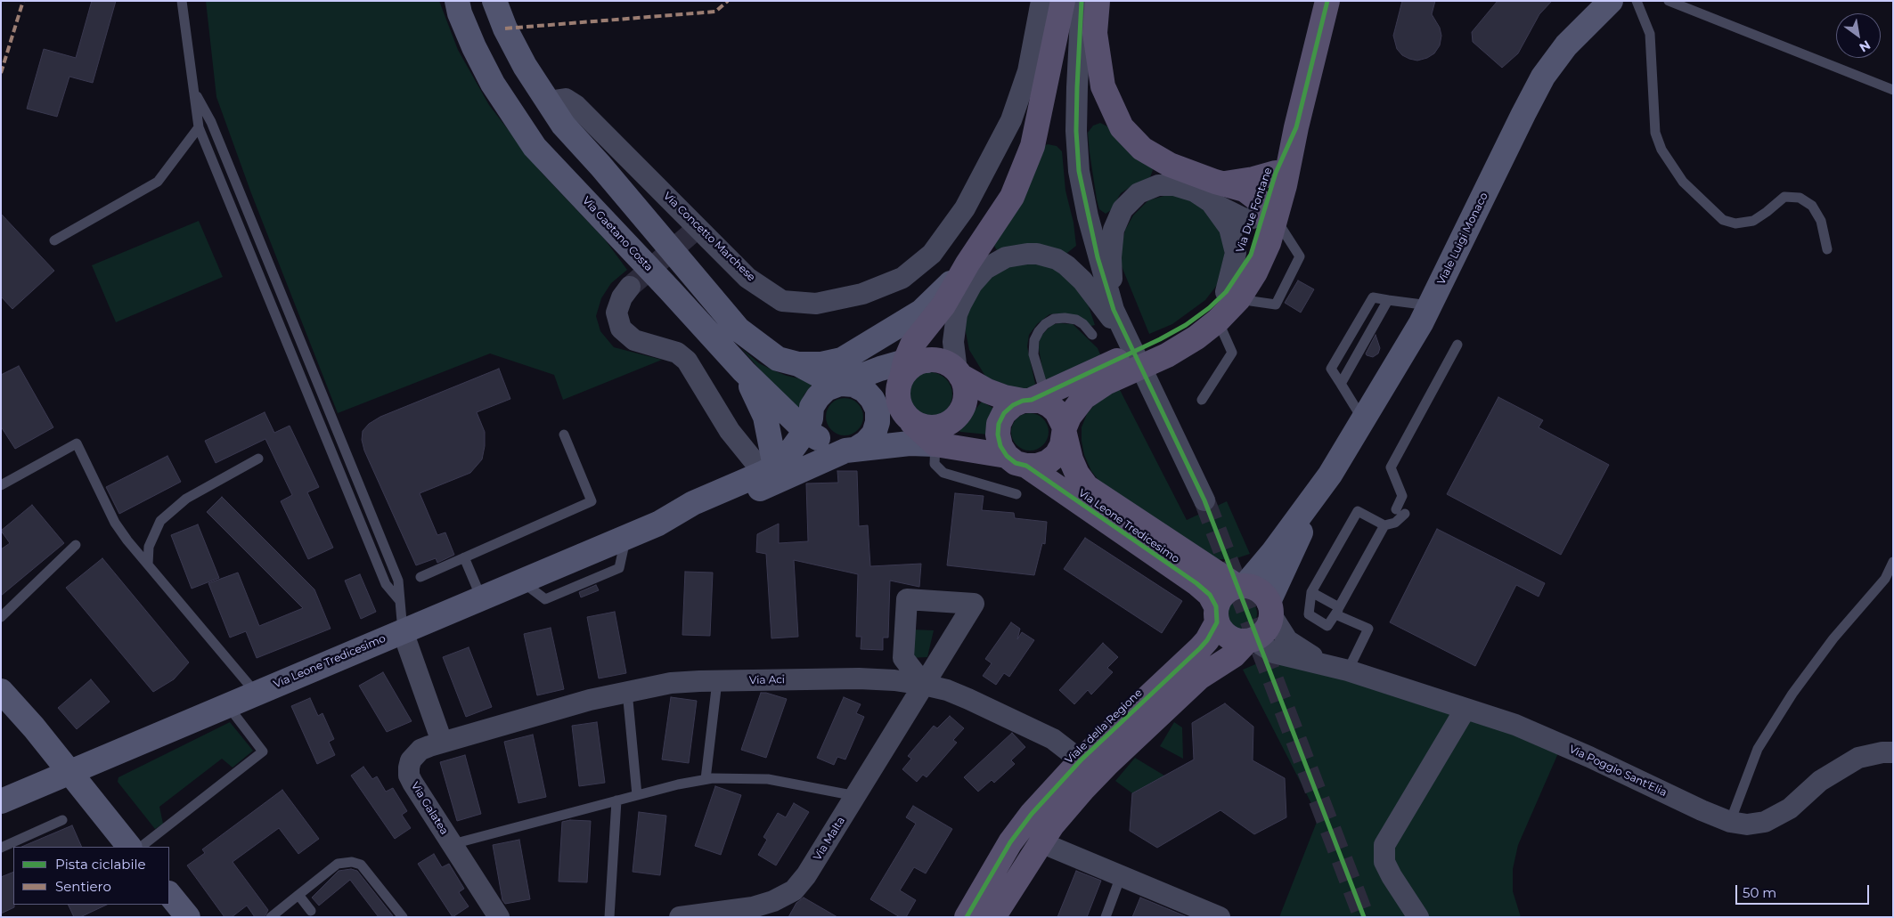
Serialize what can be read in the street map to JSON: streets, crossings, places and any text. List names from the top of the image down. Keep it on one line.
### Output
{"streets":{"main road":["Via Due Fontane","Via Leone Tredicesimo","Viale della Regione"],"street":["Via Gaetano Costa","Via Concetto Marchese","Viale Luigi Monaco","Via Aci","Via Poggio Sant'Elia","Via Galatea","Via Malta"]},"crossings":[["Via Leone Tredicesimo","Viale della Regione"],["Via Aci","Viale della Regione"],["Via Aci","Via Galatea"],["Via Aci","Via Malta"]],"legend":["Pista ciclabile","Sentiero"],"scale_bar":"50 m","north":"bottom right"}
